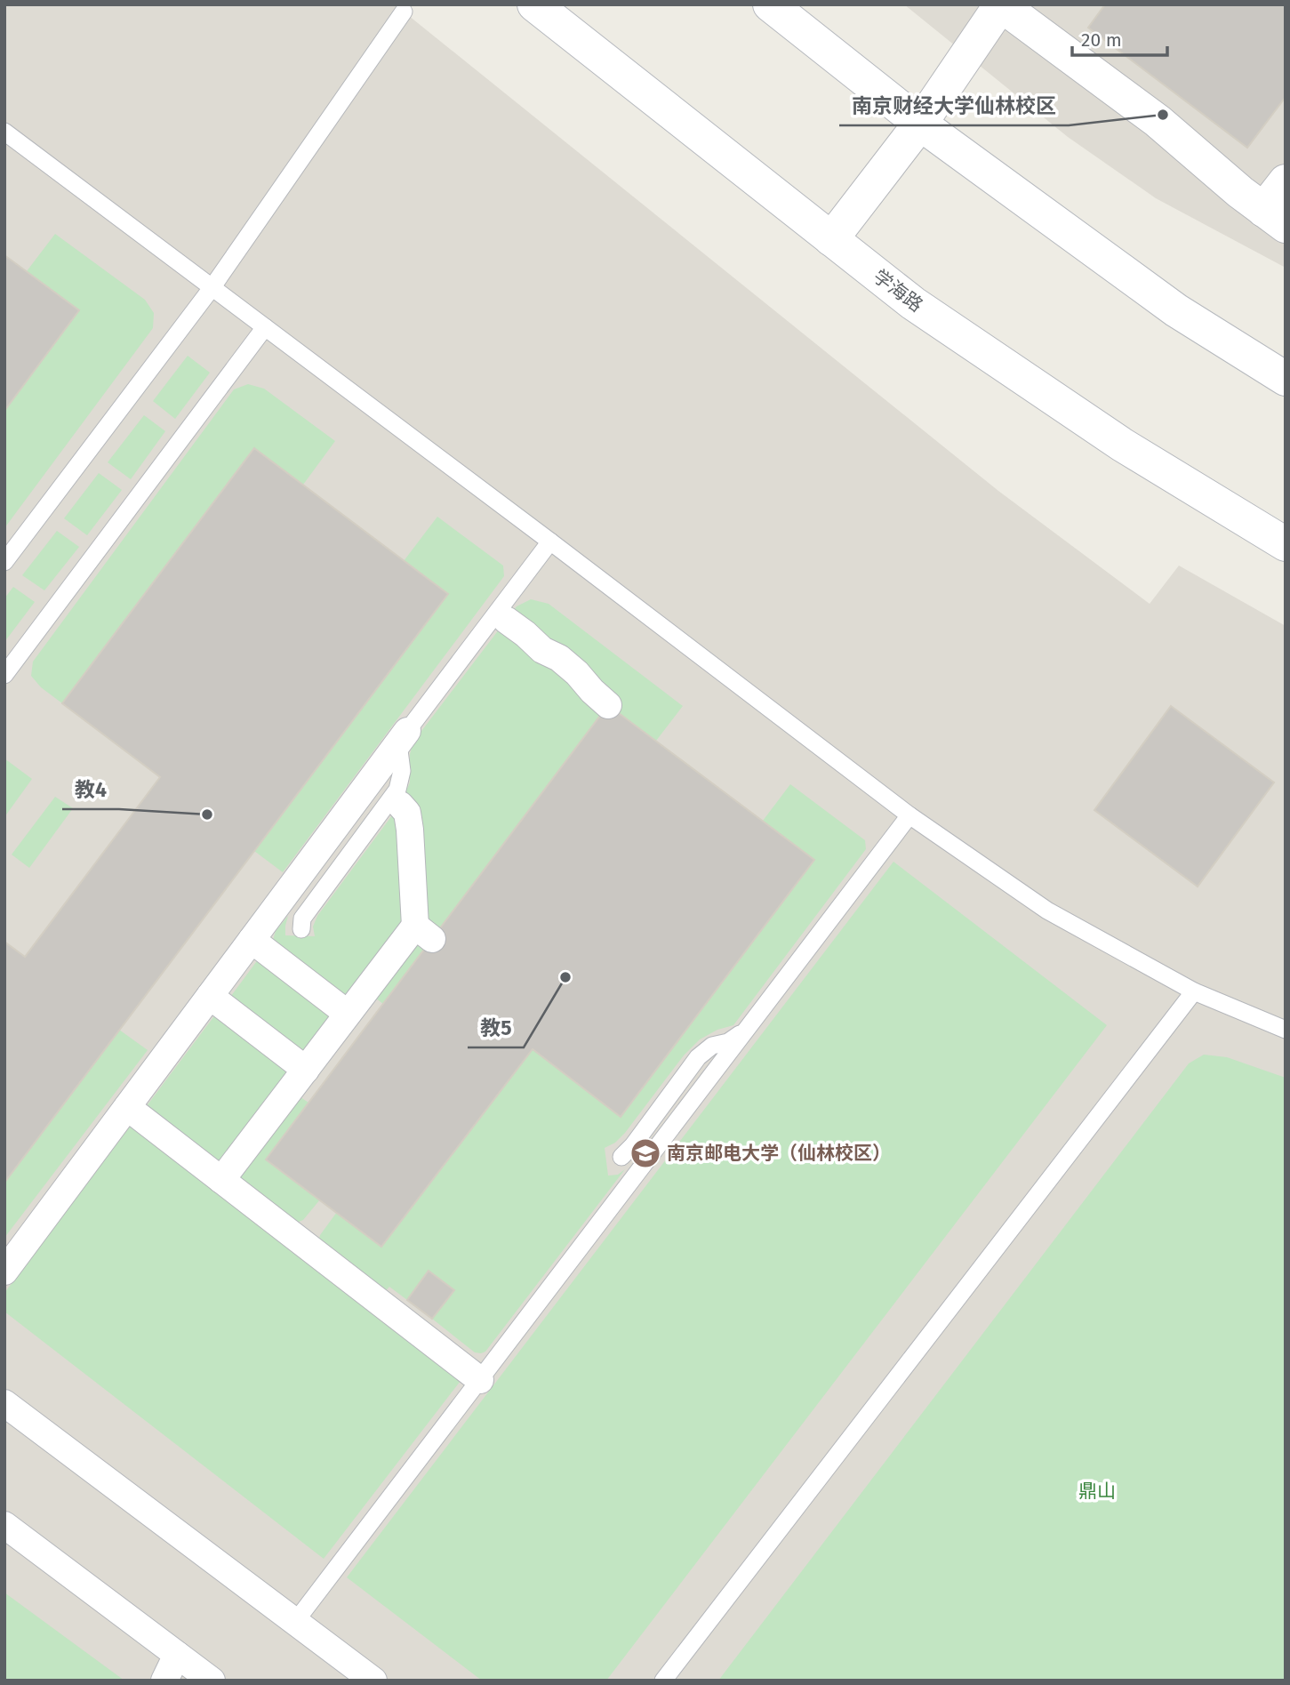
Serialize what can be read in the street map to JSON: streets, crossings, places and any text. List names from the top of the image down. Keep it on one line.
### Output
{"streets":{"main road":["学海路"]},"parks":["鼎山"],"places":{"other":["南京财经大学仙林校区","教4","教5"],"school or university":["南京邮电大学（仙林校区）"]},"scale_bar":"20 m"}
